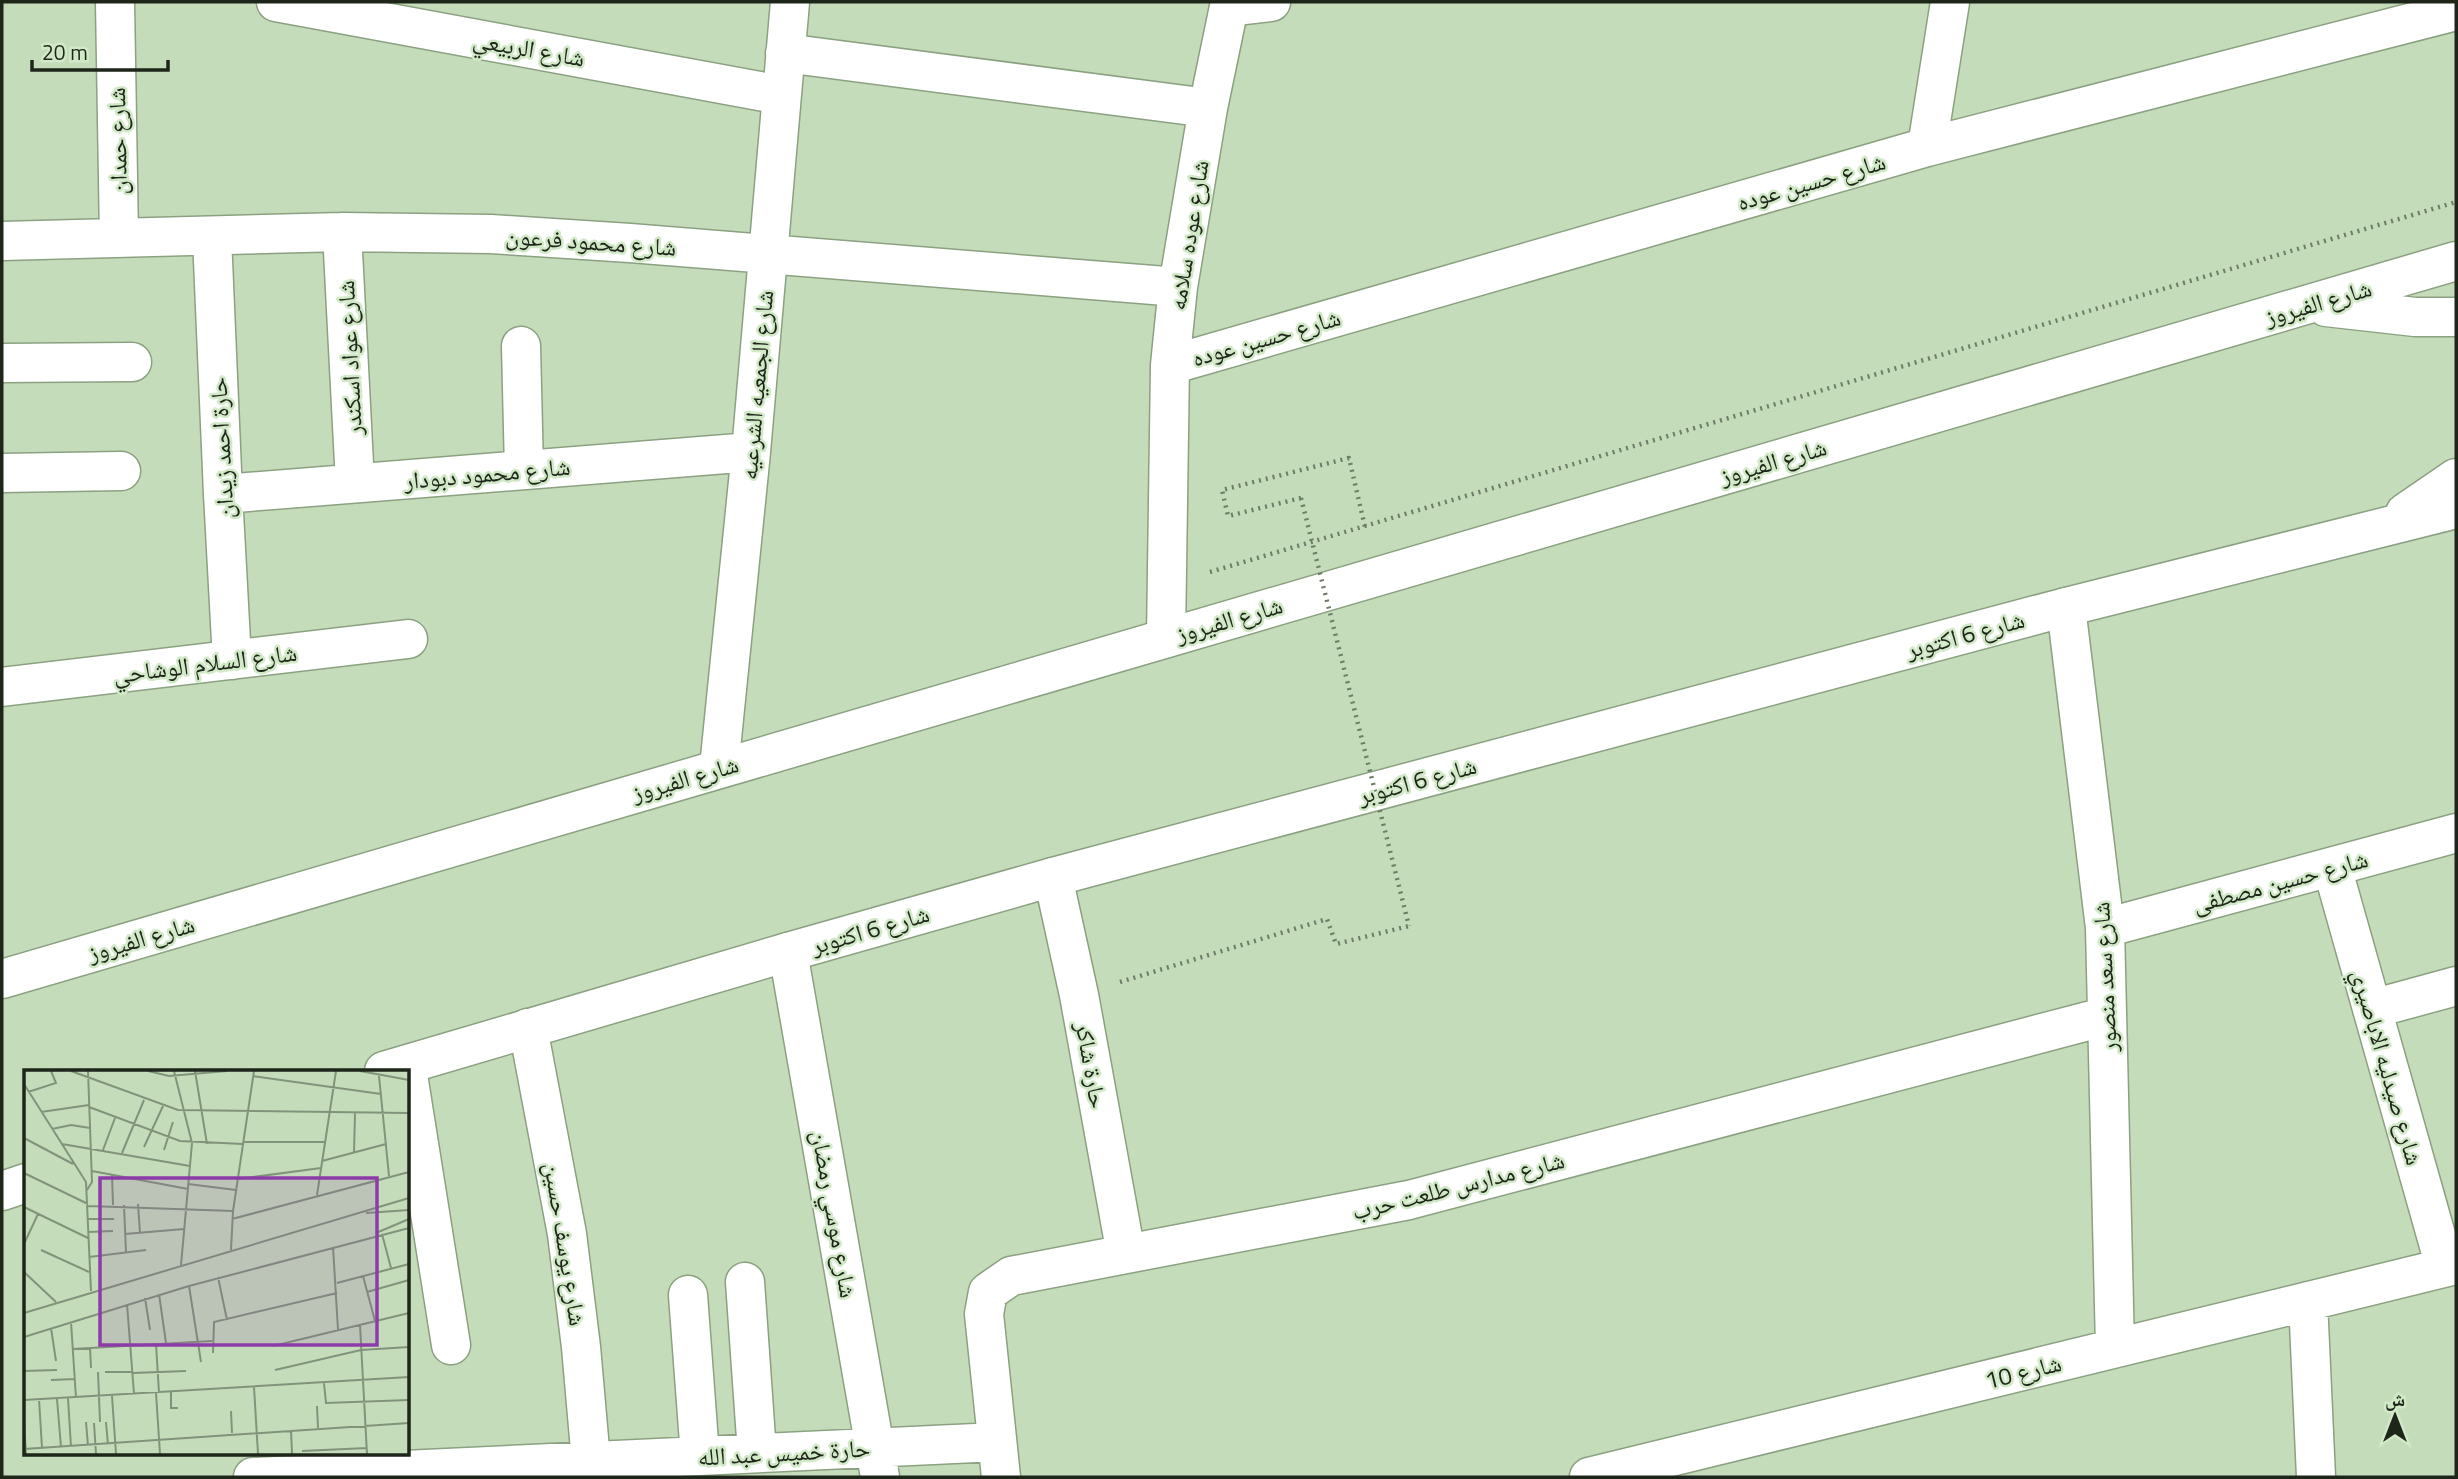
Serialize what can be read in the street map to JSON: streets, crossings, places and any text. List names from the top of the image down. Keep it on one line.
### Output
{"streets":{"street":["شارع الربيعي","شارع حمدان","شارع حسين عوده","شارع عوده سلامه","شارع محمود فرعون","شارع الفيروز","شارع عواد اسكندر","شارع الجمعيه الشرعيه","حارة احمد زيدان","شارع محمود دبودار","شارع 6 اكتوبر","شارع السلام الوشاحي","شارع حسين مصطفى","شارع سعد منصور","حارة شاكر","شارع صيدليه الاباصيري","شارع مدارس طلعت حرب","شارع موسي رمضان","شارع يوسف حسين","شارع 10","حارة خميس عبد الله"]},"crossings":[["شارع الربيعي","شارع الجمعيه الشرعيه"],["شارع حمدان","شارع محمود فرعون"],["شارع حسين عوده","شارع عوده سلامه"],["شارع عوده سلامه","شارع محمود فرعون"],["شارع عوده سلامه","شارع الفيروز"],["شارع محمود فرعون","شارع عواد اسكندر"],["شارع محمود فرعون","شارع الجمعيه الشرعيه"],["شارع محمود فرعون","حارة احمد زيدان"],["شارع الفيروز","شارع الجمعيه الشرعيه"],["شارع عواد اسكندر","شارع محمود دبودار"],["شارع الجمعيه الشرعيه","شارع محمود دبودار"],["حارة احمد زيدان","شارع محمود دبودار"],["حارة احمد زيدان","شارع السلام الوشاحي"],["شارع 6 اكتوبر","شارع سعد منصور"],["شارع 6 اكتوبر","حارة شاكر"],["شارع 6 اكتوبر","شارع موسي رمضان"],["شارع 6 اكتوبر","شارع يوسف حسين"],["شارع حسين مصطفى","شارع سعد منصور"],["شارع حسين مصطفى","شارع صيدليه الاباصيري"],["شارع سعد منصور","شارع مدارس طلعت حرب"],["شارع سعد منصور","شارع 10"],["حارة شاكر","شارع مدارس طلعت حرب"],["شارع صيدليه الاباصيري","شارع 10"],["شارع مدارس طلعت حرب","حارة خميس عبد الله"],["شارع موسي رمضان","حارة خميس عبد الله"],["شارع يوسف حسين","حارة خميس عبد الله"]],"scale_bar":"20 m","north":"top"}
